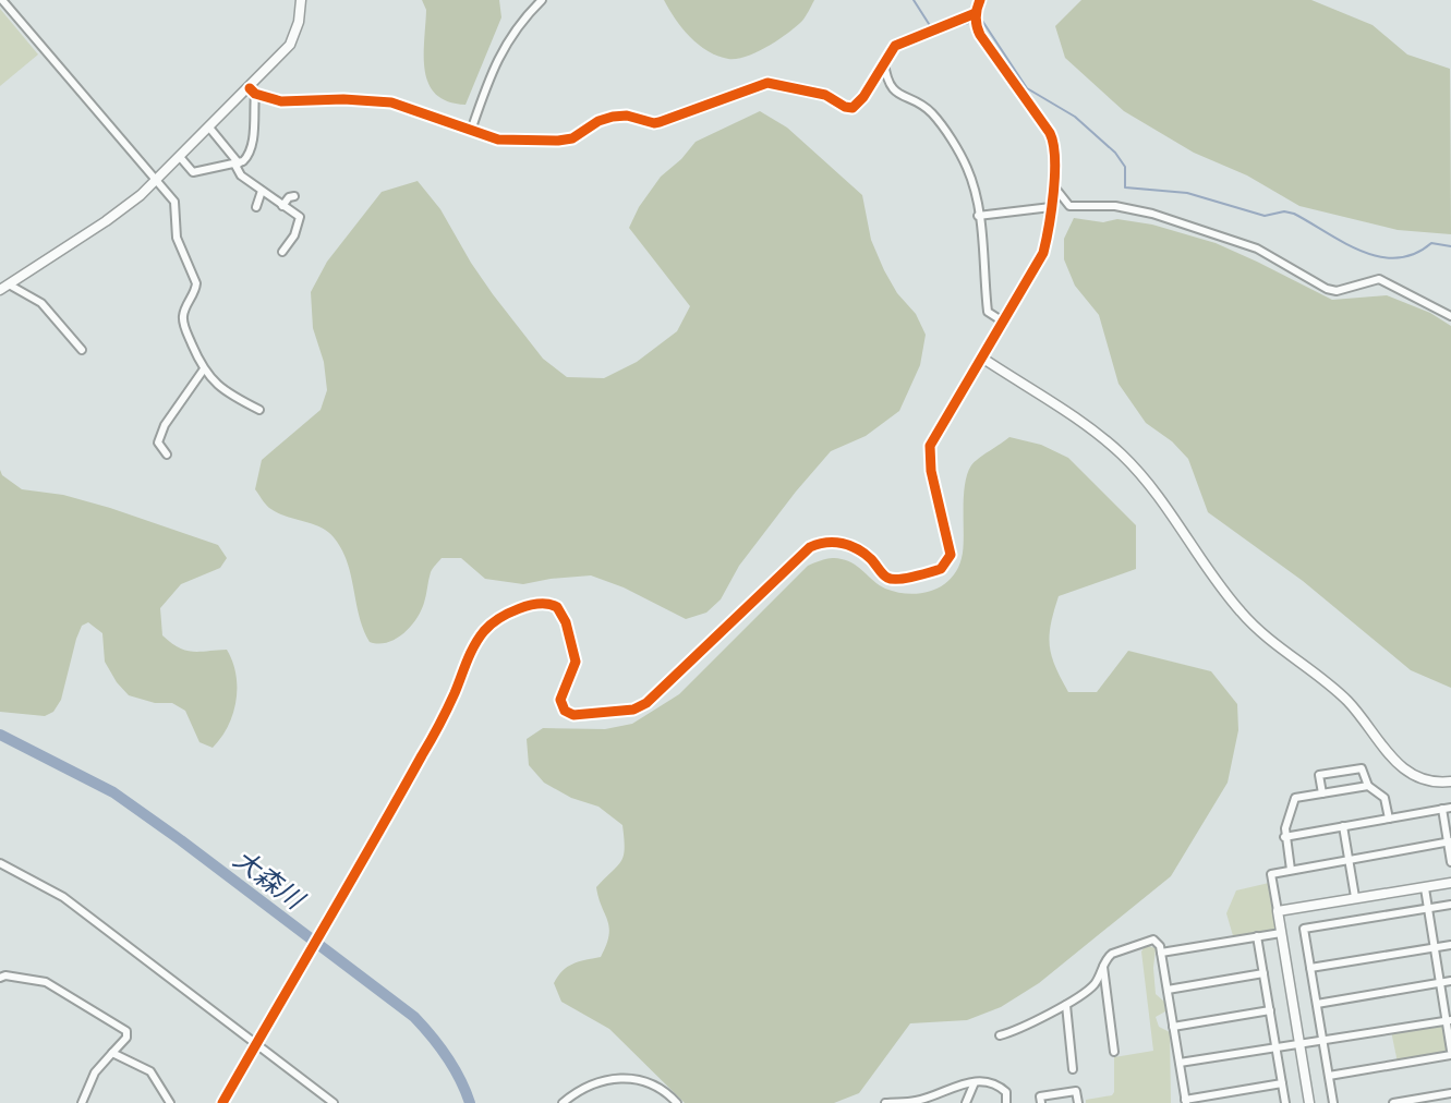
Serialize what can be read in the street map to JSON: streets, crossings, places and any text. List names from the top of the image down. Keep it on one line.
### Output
{"water":["大森川"]}
